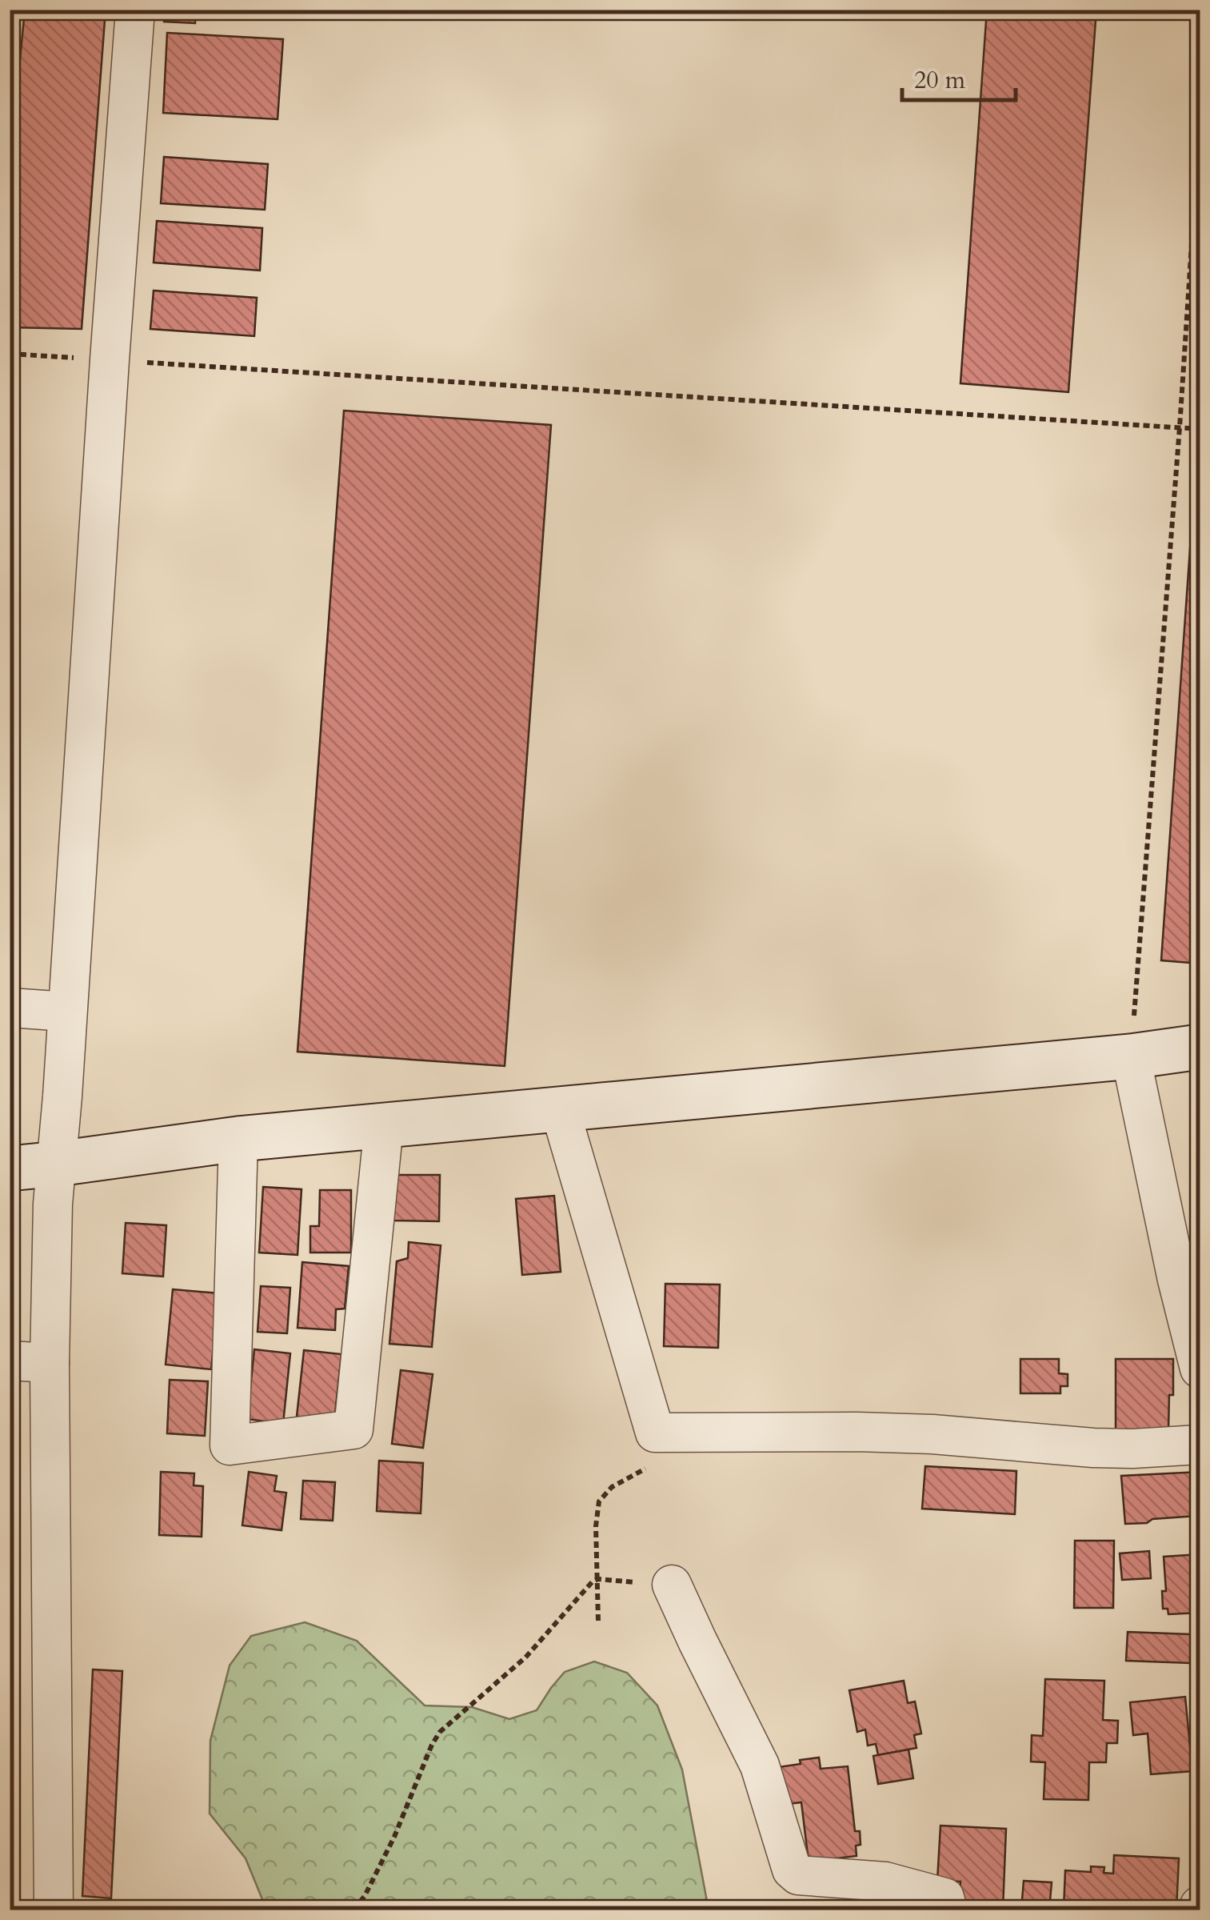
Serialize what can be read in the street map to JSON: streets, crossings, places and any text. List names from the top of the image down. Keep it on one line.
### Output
{"scale_bar":"20 m"}
